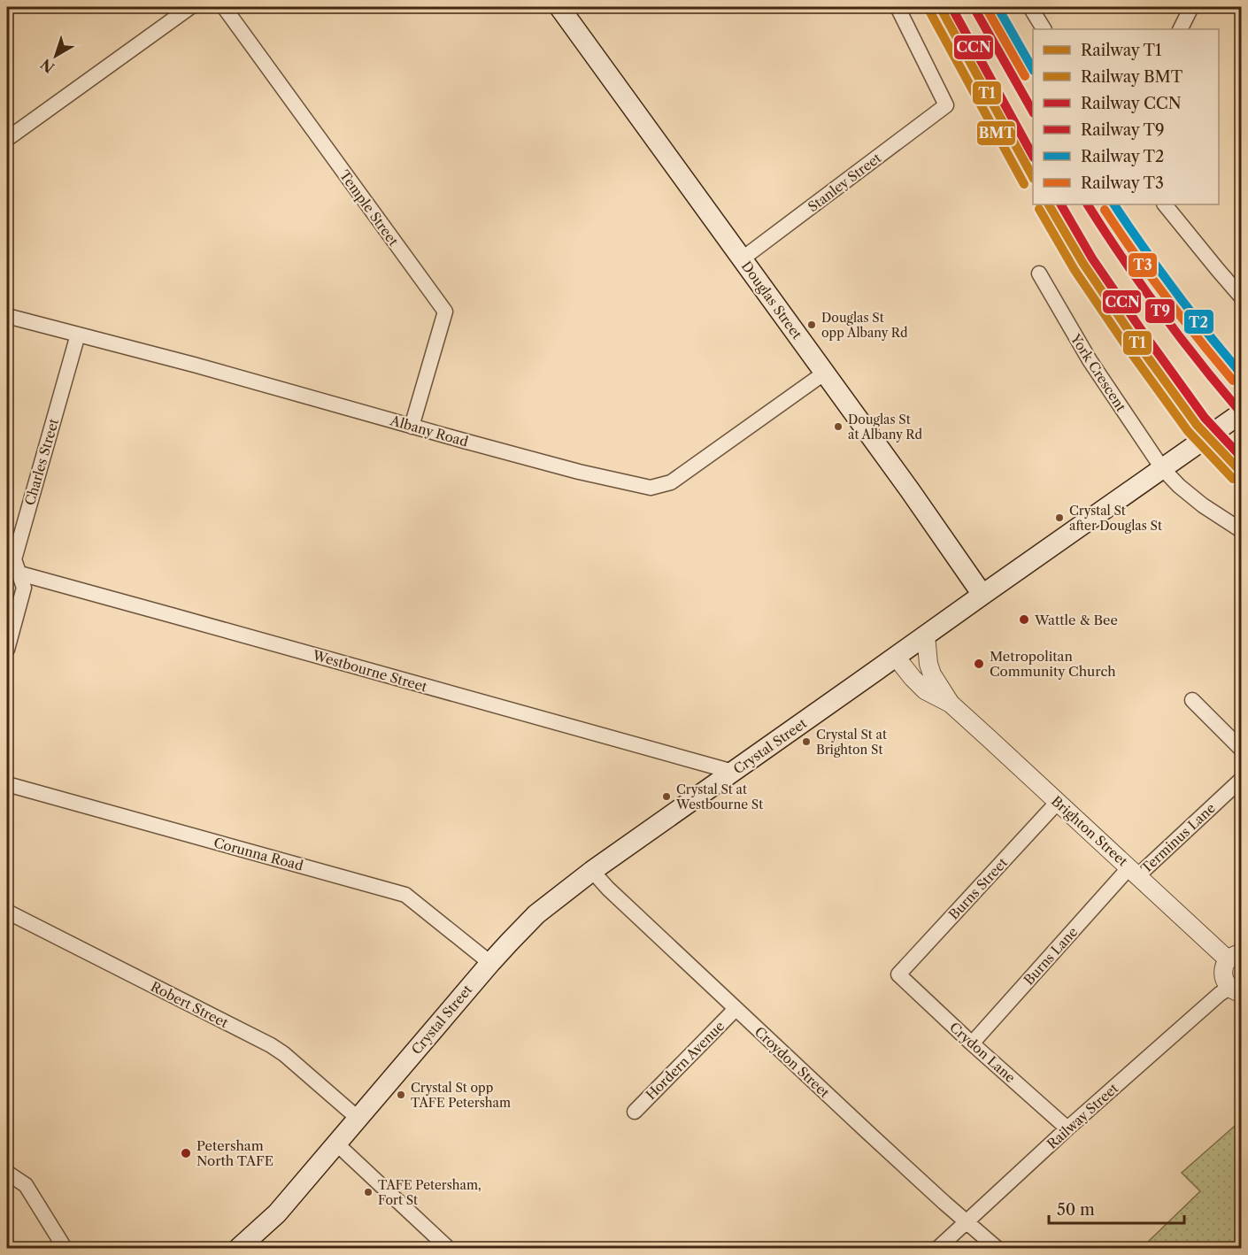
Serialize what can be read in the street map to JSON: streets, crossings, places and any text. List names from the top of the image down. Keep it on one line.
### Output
{"streets":{"main road":["Douglas Street","Crystal Street"],"street":["Stanley Street","Temple Street","York Crescent","Albany Road","Charles Street","Westbourne Street","Brighton Street","Terminus Lane","Corunna Road","Burns Street","Burns Lane","Robert Street","Crydon Lane","Hordern Avenue","Croydon Street","Railway Street"]},"crossings":[["Stanley Street","Douglas Street"],["Temple Street","Albany Road"],["Douglas Street","Albany Road"],["Douglas Street","Crystal Street"],["York Crescent","Crystal Street"],["Albany Road","Charles Street"],["Charles Street","Westbourne Street"],["Westbourne Street","Crystal Street"],["Crystal Street","Brighton Street"],["Crystal Street","Corunna Road"],["Crystal Street","Robert Street"],["Crystal Street","Croydon Street"],["Brighton Street","Terminus Lane"],["Brighton Street","Burns Street"],["Brighton Street","Burns Lane"],["Terminus Lane","Burns Lane"],["Burns Street","Crydon Lane"],["Burns Lane","Crydon Lane"],["Crydon Lane","Railway Street"],["Hordern Avenue","Croydon Street"],["Croydon Street","Railway Street"]],"places":["Douglas St opp Albany Rd","Douglas St at Albany Rd","Crystal St after Douglas St","Wattle & Bee","Metropolitan Community Church","Crystal St at Brighton St","Crystal St at Westbourne St","Crystal St opp TAFE Petersham","Petersham North TAFE","TAFE Petersham, Fort St"],"lines":["rail line T1","rail line CCN","rail line T9","rail line T2","rail line BMT","rail line T3"],"legend":["Railway T1","Railway BMT","Railway CCN","Railway T9","Railway T2","Railway T3"],"scale_bar":"50 m","north":"bottom left"}
